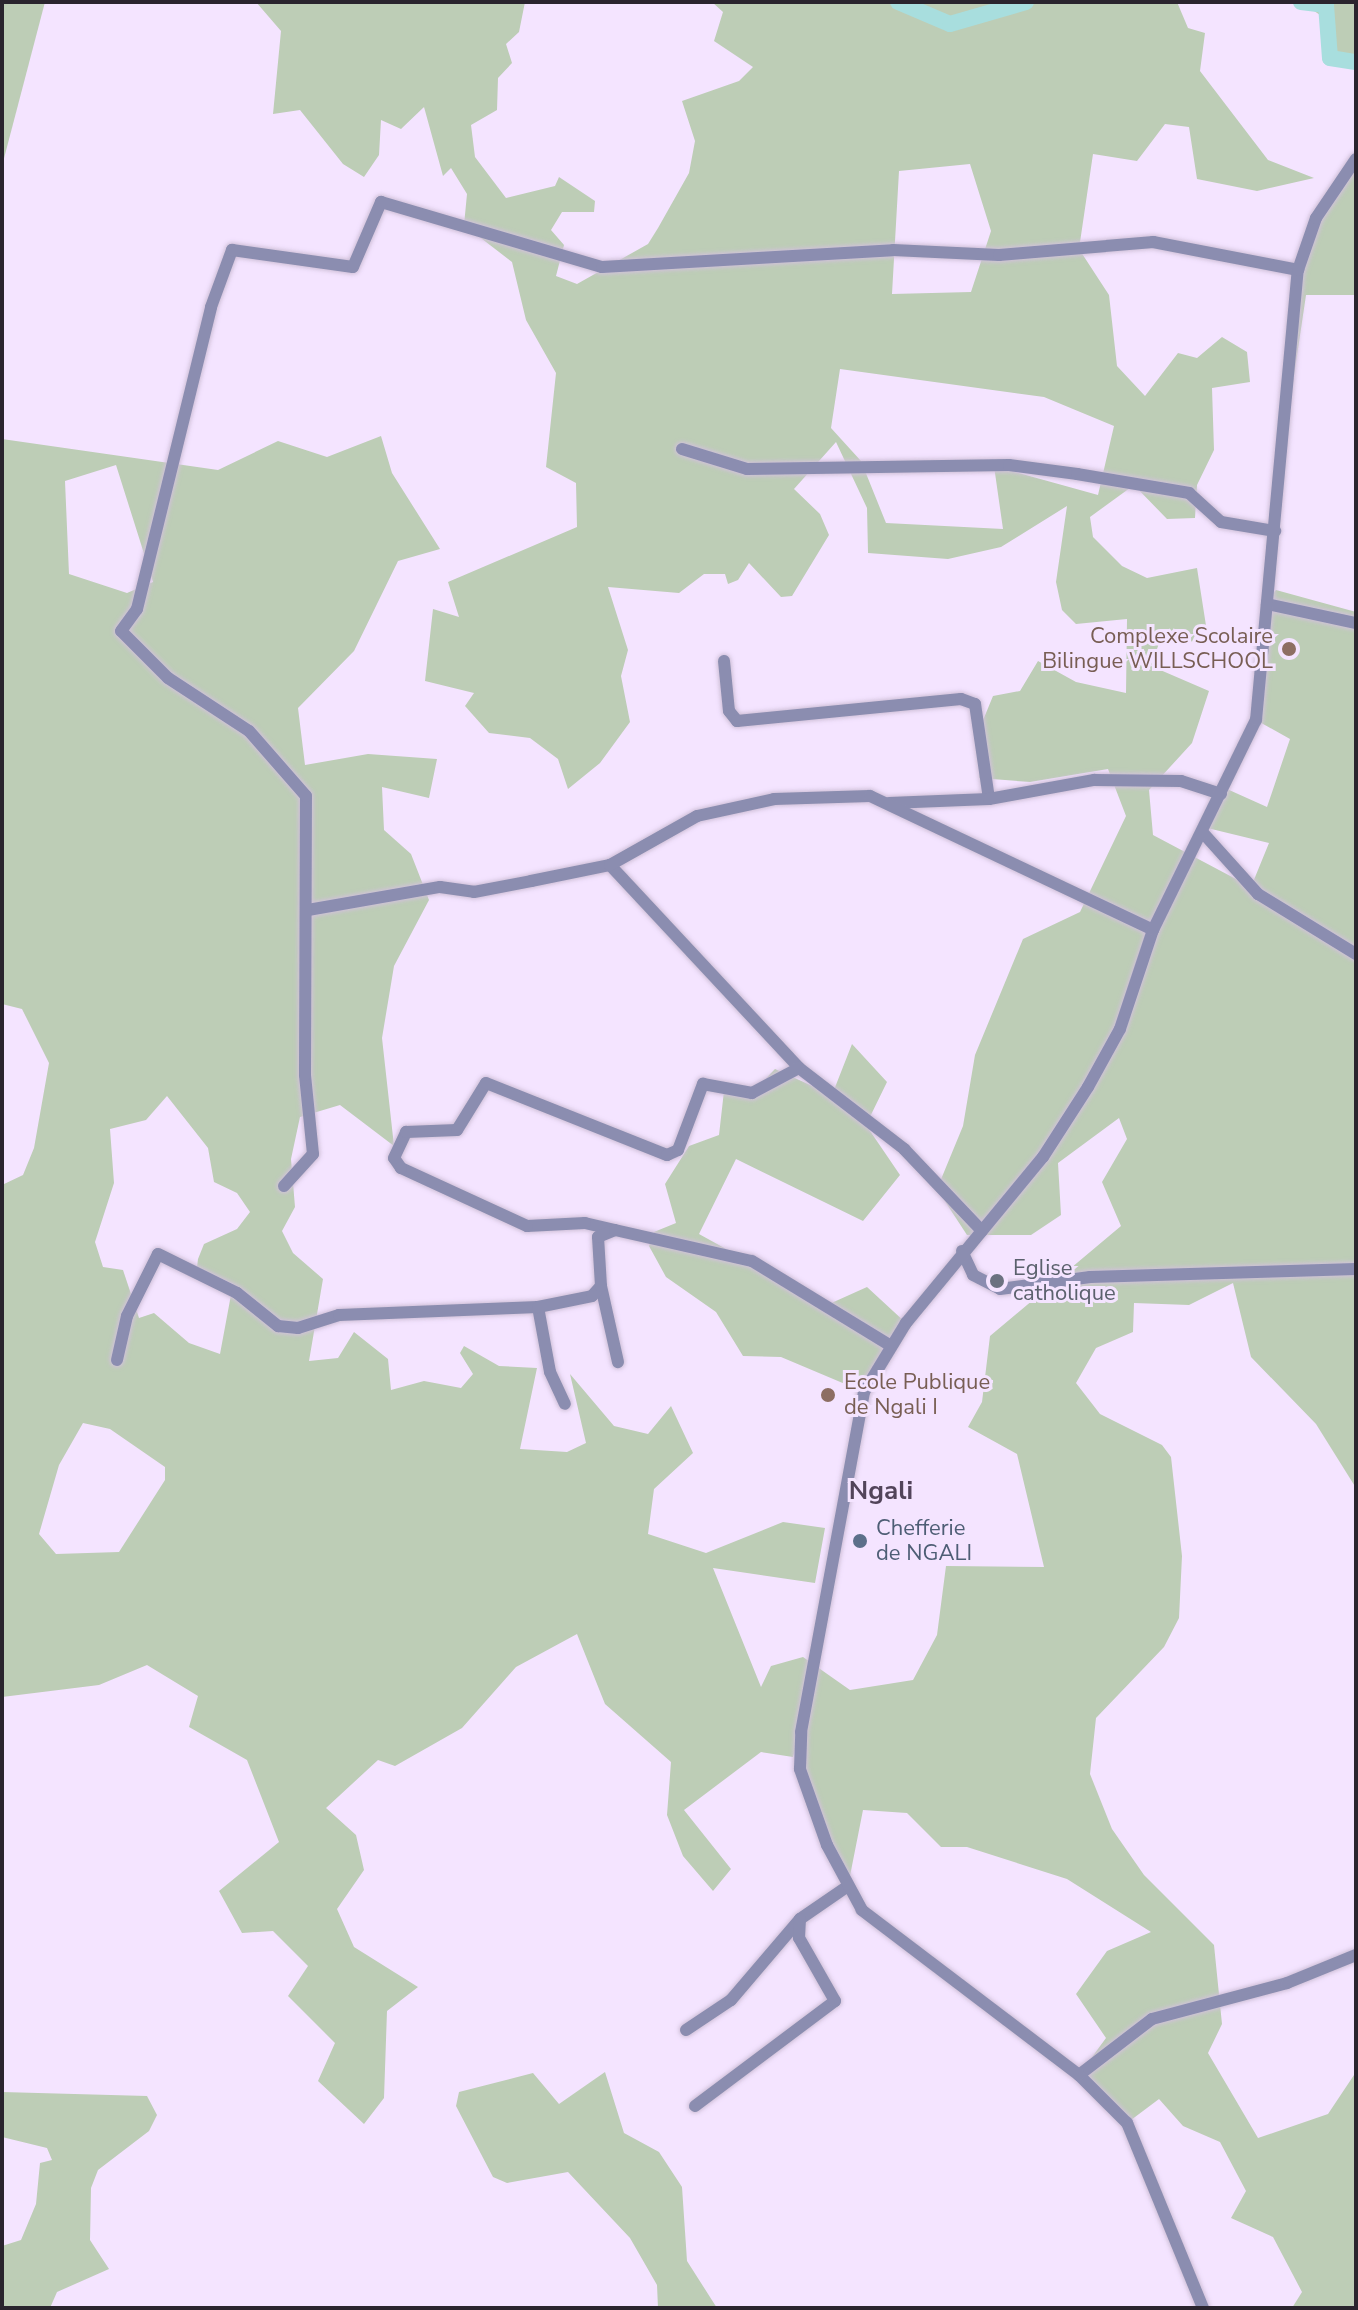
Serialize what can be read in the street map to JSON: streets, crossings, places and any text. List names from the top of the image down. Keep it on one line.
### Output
{"districts":["Ngali"],"places":["Complexe Scolaire Bilingue WILLSCHOOL","Eglise catholique","Ecole Publique de Ngali I","Chefferie de NGALI"]}
